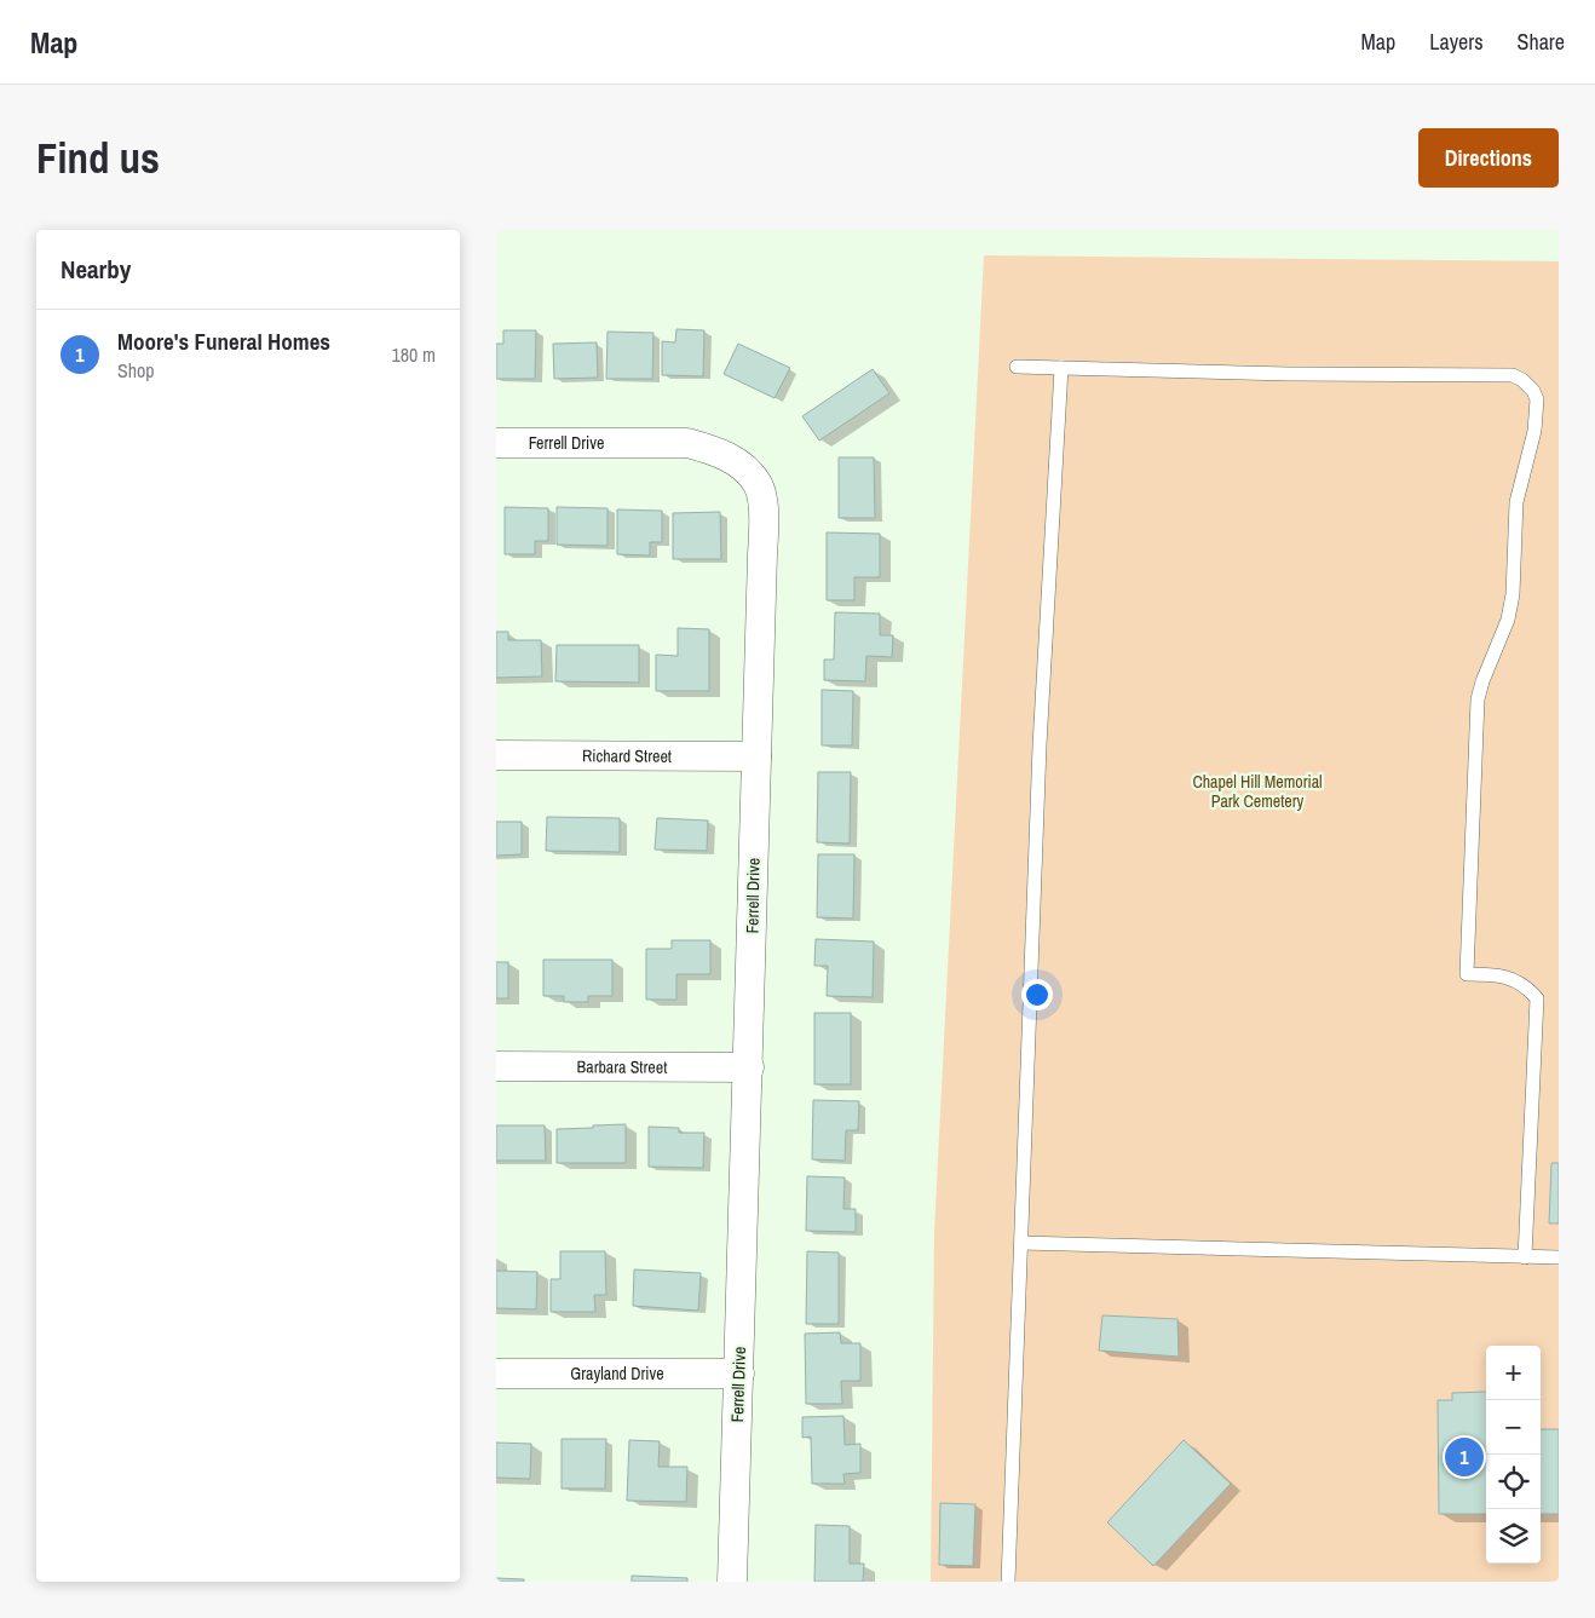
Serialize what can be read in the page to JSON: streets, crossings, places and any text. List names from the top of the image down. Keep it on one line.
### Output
{"streets":{"street":["Ferrell Drive","Richard Street","Barbara Street","Grayland Drive"]},"crossings":[["Ferrell Drive","Richard Street"],["Ferrell Drive","Barbara Street"],["Ferrell Drive","Grayland Drive"]],"parks":["Chapel Hill Memorial Park Cemetery"],"page":{"header":"Map","nav":["Map","Layers","Share"],"buttons":"Directions","title":"Find us","heading":"Nearby","list":[{"mark":"1","name":"Moore's Funeral Homes","note":"Shop","value":"180 m"}],"map_buttons":["+","−"],"pins":"1"}}
